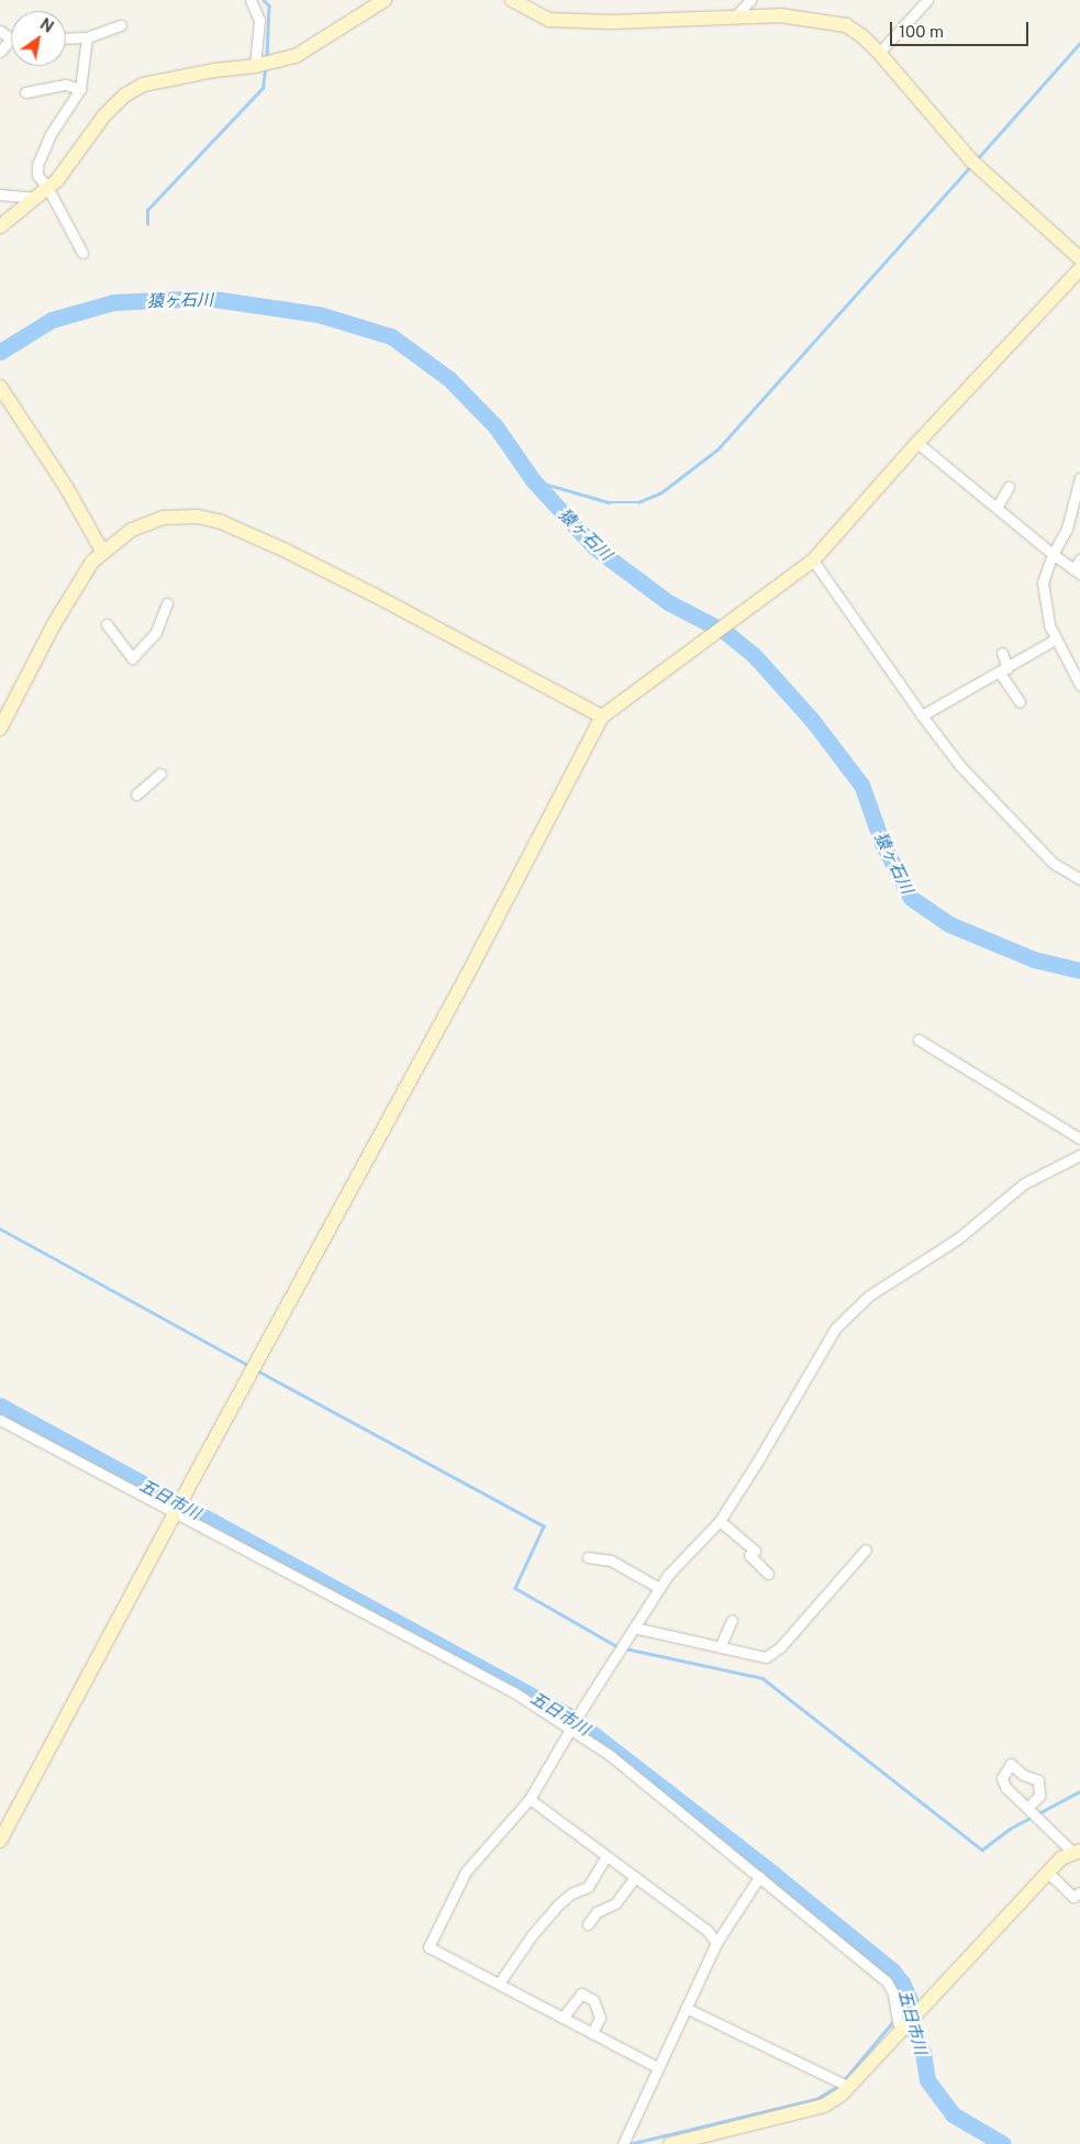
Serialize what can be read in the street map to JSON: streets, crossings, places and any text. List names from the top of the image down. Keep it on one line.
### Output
{"water":["猿ヶ石川","五日市川"],"scale_bar":"100 m","north":"top right"}
